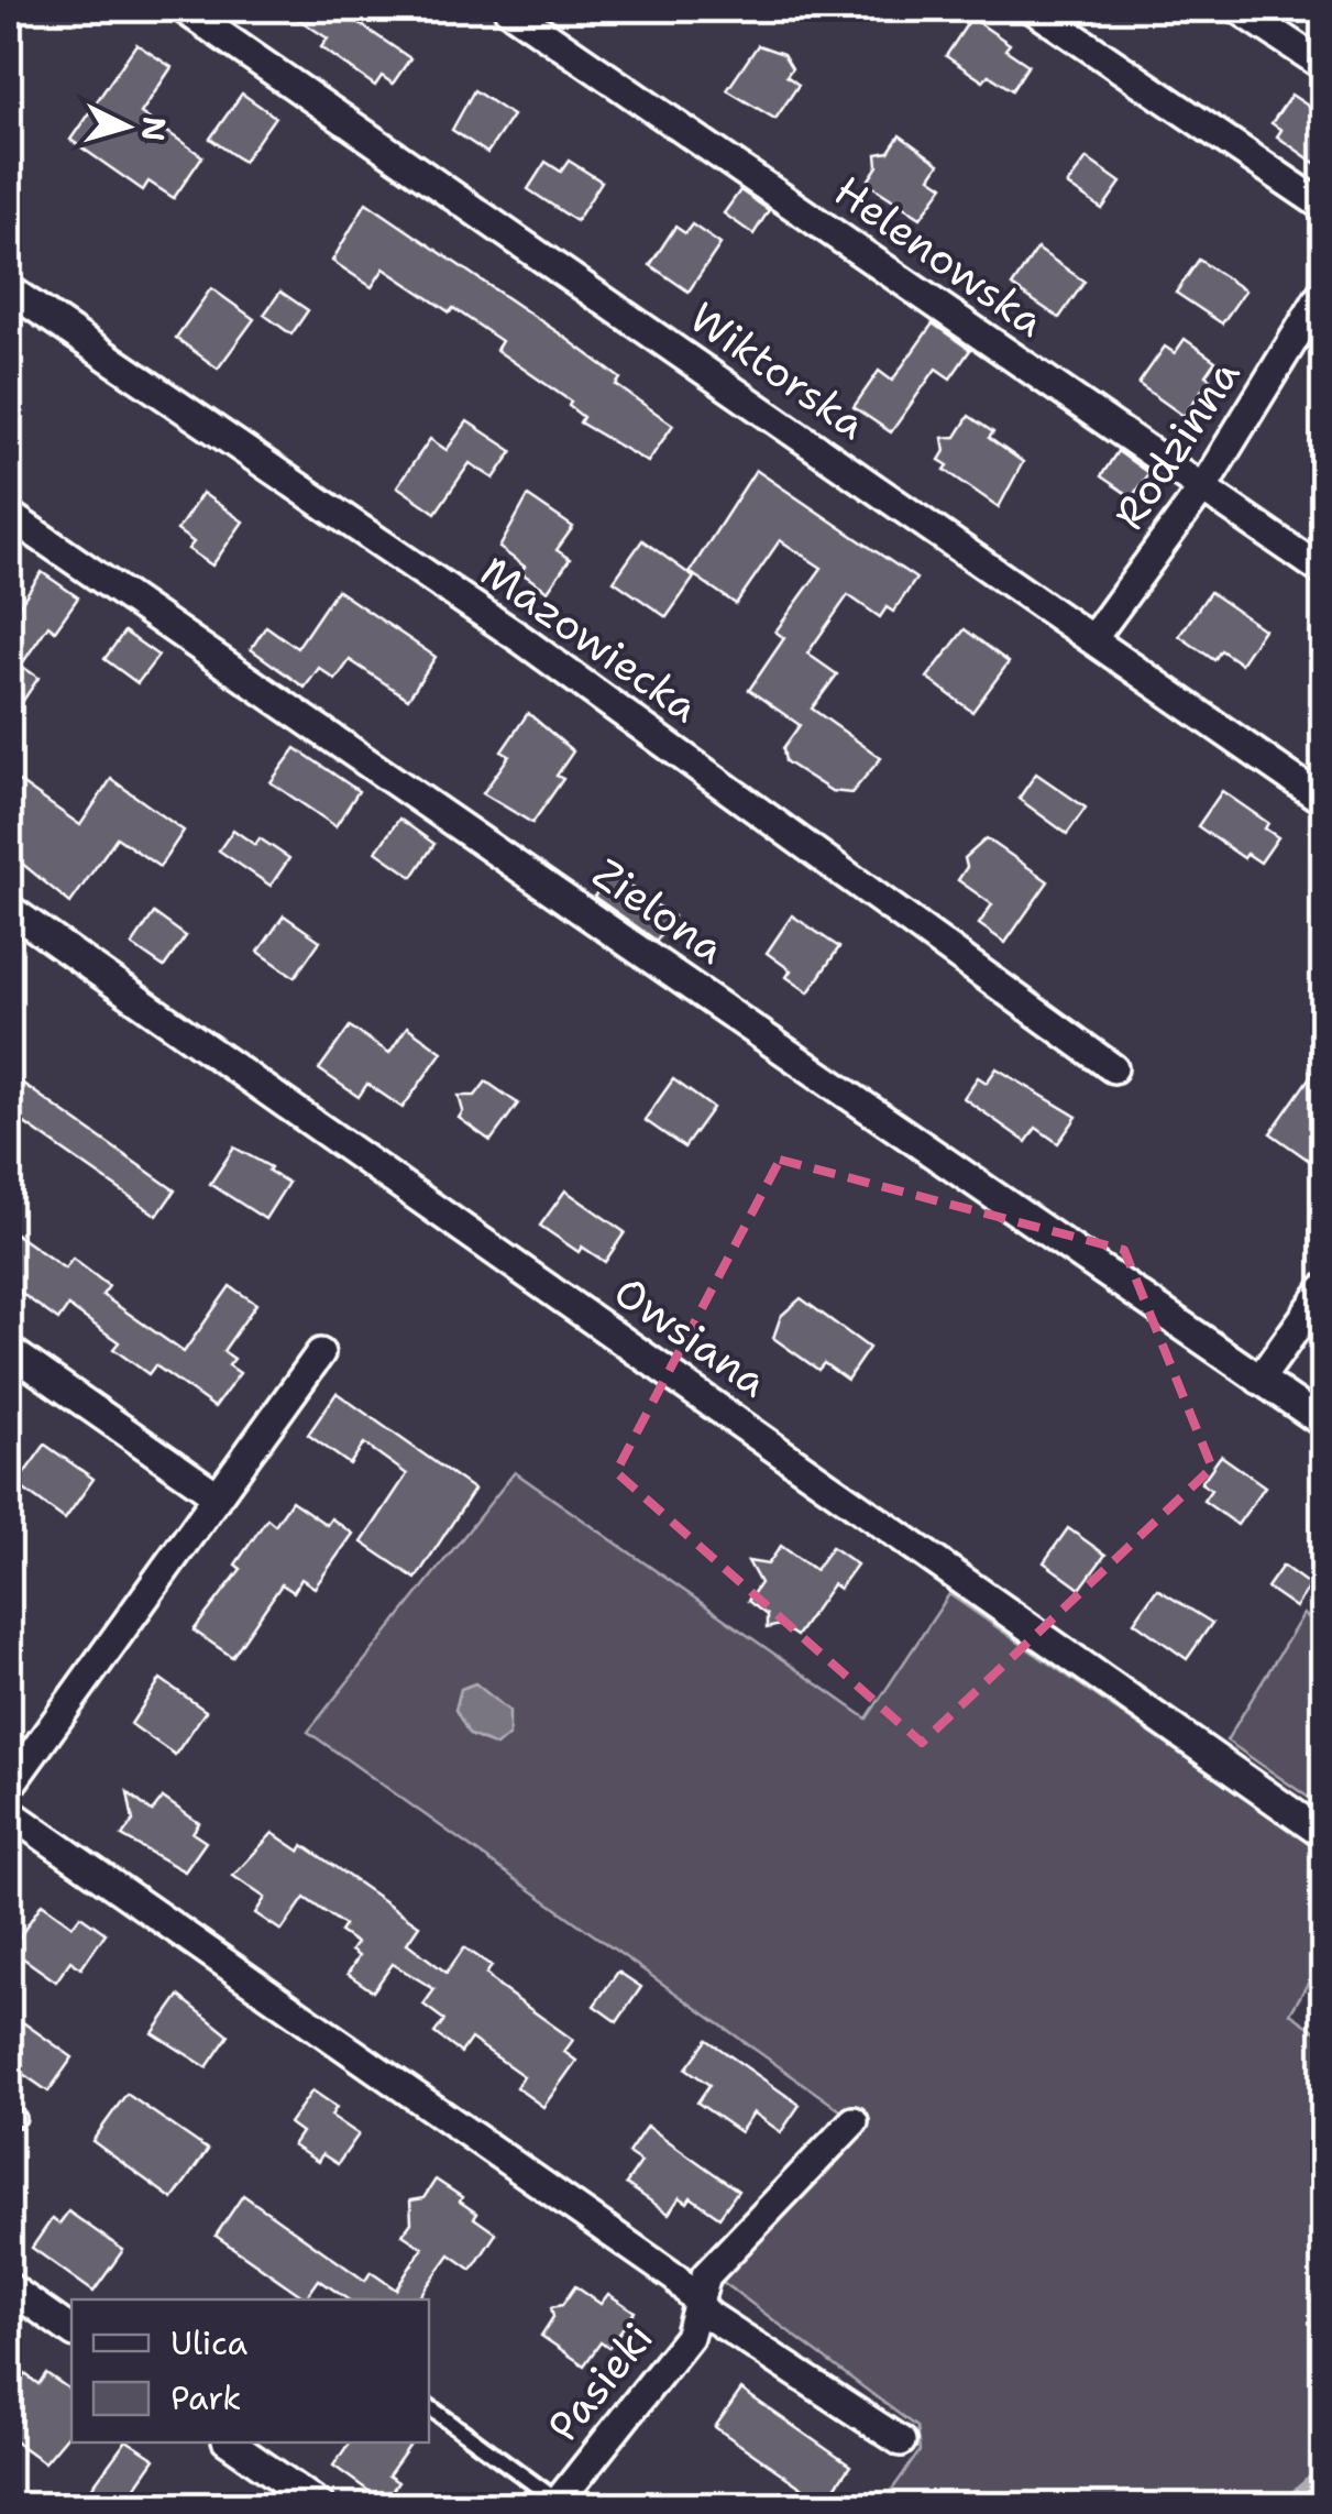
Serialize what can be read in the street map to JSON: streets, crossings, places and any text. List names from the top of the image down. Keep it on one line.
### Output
{"streets":{"street":["Helenowska","Wiktorska","Rodzinna","Mazowiecka","Zielona","Owsiana","Pasieki"]},"crossings":[["Helenowska","Rodzinna"],["Wiktorska","Rodzinna"]],"legend":["Ulica","Park"],"north":"right"}
